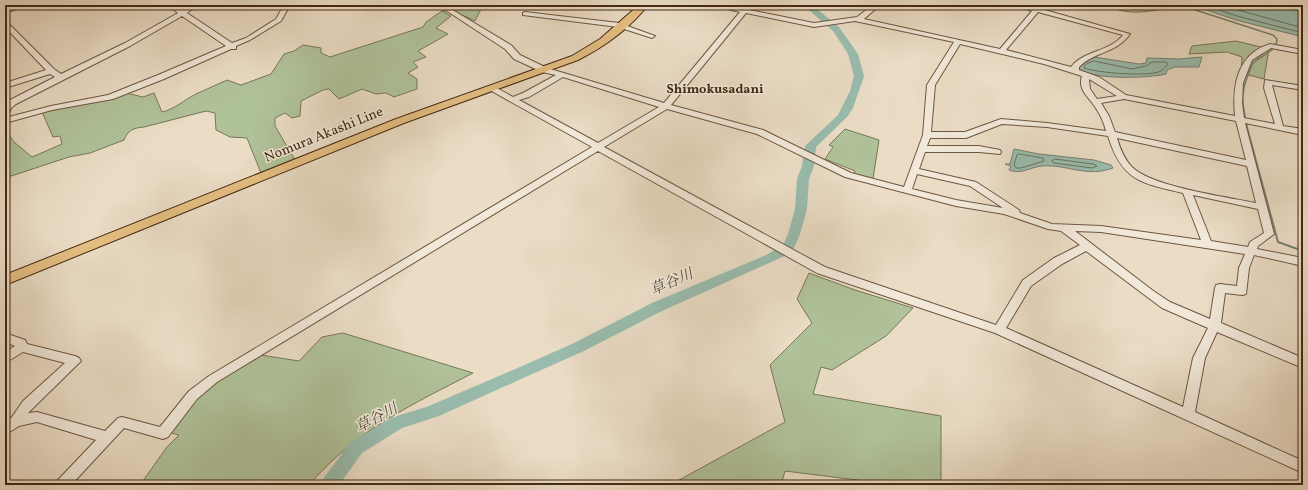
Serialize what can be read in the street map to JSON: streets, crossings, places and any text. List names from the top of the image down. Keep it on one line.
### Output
{"streets":{"main road":["Nomura Akashi Line"]},"districts":["Shimokusadani"],"water":["草谷川"]}
